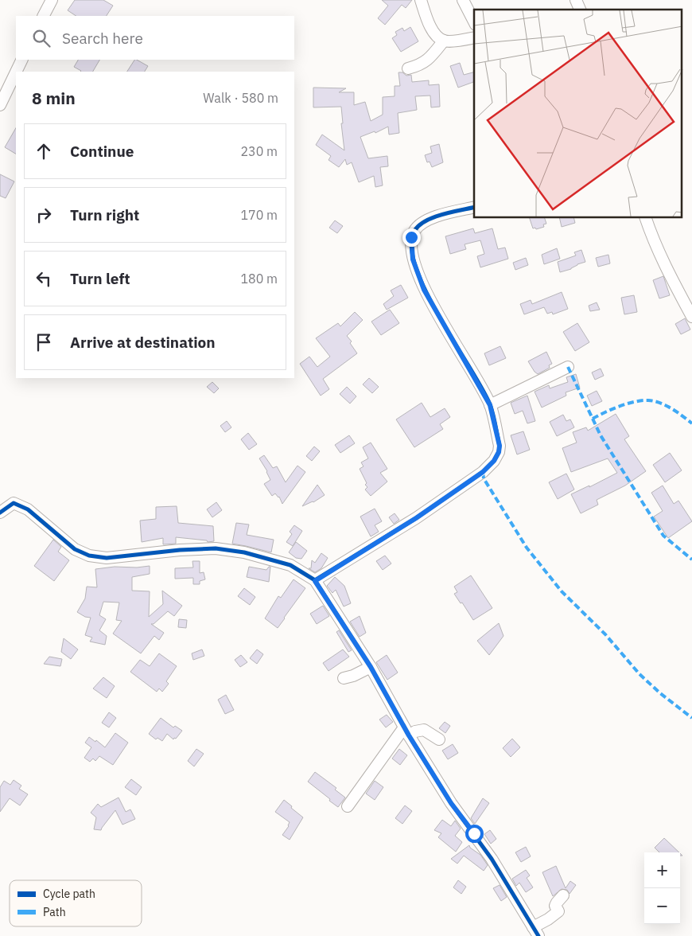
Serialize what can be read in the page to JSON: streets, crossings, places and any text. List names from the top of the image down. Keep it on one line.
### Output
{"legend":["Cycle path","Path"],"page":{"search":"Search here","heading":["8 min","Walk · 580 m"],"list":[["Continue","230 m"],["Turn right","170 m"],["Turn left","180 m"],"Arrive at destination"],"map_buttons":["+","−"]}}
